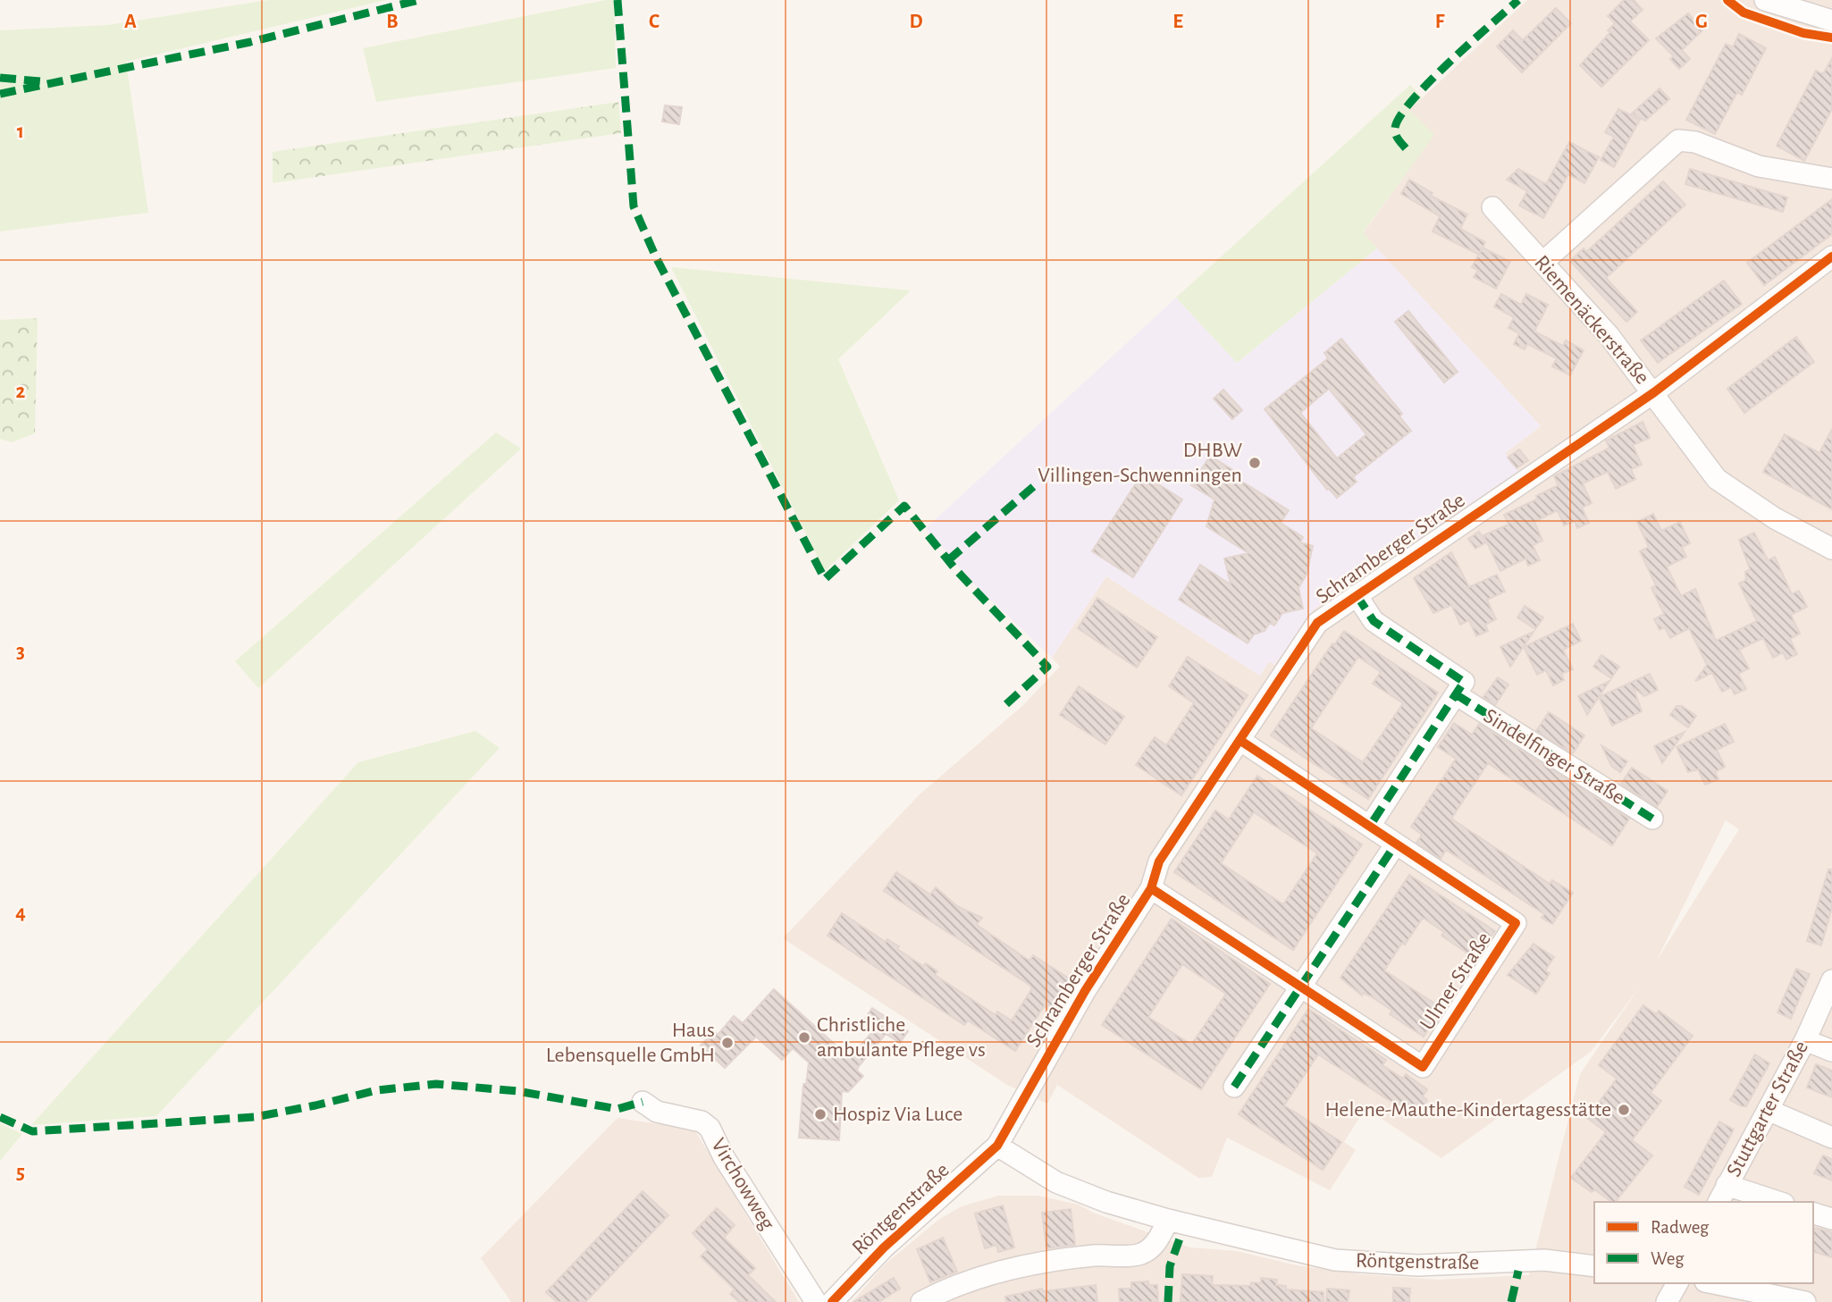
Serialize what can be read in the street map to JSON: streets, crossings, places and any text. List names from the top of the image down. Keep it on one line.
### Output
{"streets":{"street":["Riemenäckerstraße","Schramberger Straße","Sindelfinger Straße","Ulmer Straße","Stuttgarter Straße","Virchowweg","Röntgenstraße"]},"crossings":[["Riemenäckerstraße","Schramberger Straße"],["Schramberger Straße","Ulmer Straße"],["Schramberger Straße","Röntgenstraße"]],"places":["DHBW Villingen-Schwenningen","Christliche ambulante Pflege vs","Haus Lebensquelle GmbH","Helene-Mauthe-Kindertagesstätte","Hospiz Via Luce"],"legend":["Radweg","Weg"],"grid":{"columns":["A","B","C","D","E","F","G"],"rows":["1","2","3","4","5"]}}
